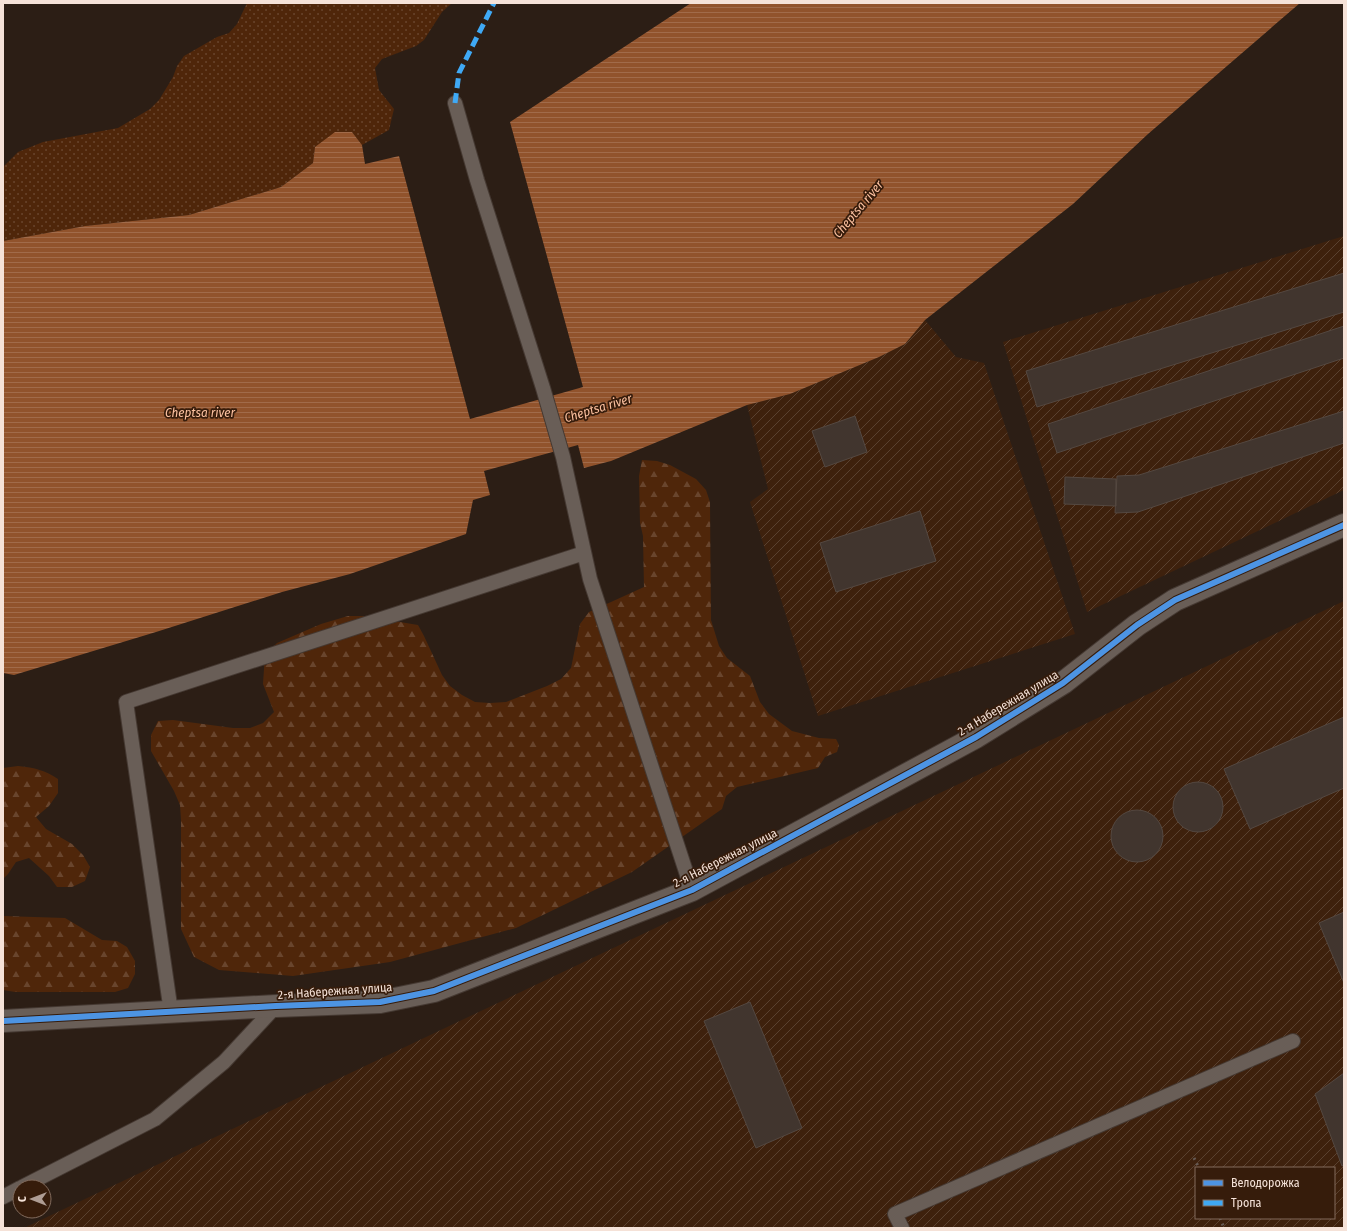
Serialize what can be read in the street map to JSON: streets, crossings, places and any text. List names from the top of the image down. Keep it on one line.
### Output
{"streets":{"street":["2-я Набережная улица"]},"water":["Cheptsa river"],"legend":["Велодорожка","Тропа"],"north":"left"}
